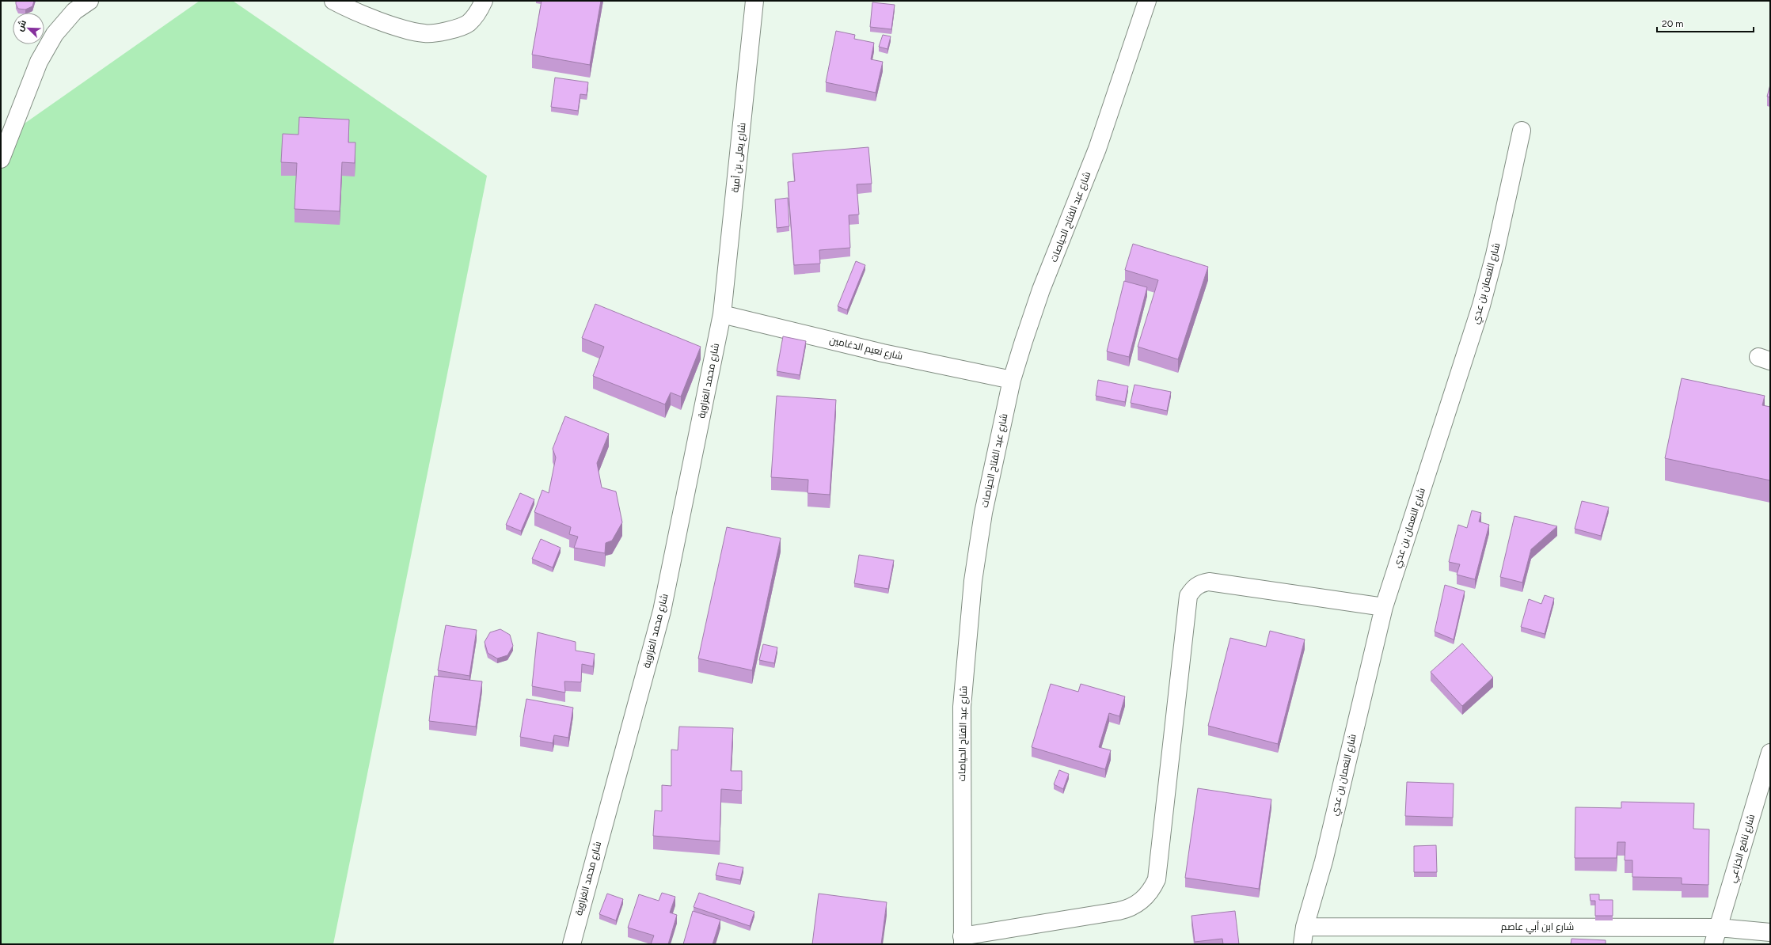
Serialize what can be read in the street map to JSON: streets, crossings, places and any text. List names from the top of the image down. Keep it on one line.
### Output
{"streets":{"street":["شارع يعلى بن أمية","شارع عبد الفتاح الحياصات","شارع النعمان بن عدي","شارع نعيم الدغامين","شارع محمد الغزاوية","شارع نافع الخزاعي","شارع ابن أبي عاصم"]},"crossings":[["شارع يعلى بن أمية","شارع نعيم الدغامين"],["شارع يعلى بن أمية","شارع محمد الغزاوية"],["شارع عبد الفتاح الحياصات","شارع نعيم الدغامين"],["شارع النعمان بن عدي","شارع ابن أبي عاصم"],["شارع نعيم الدغامين","شارع محمد الغزاوية"],["شارع نافع الخزاعي","شارع ابن أبي عاصم"]],"scale_bar":"20 m","north":"top left"}
